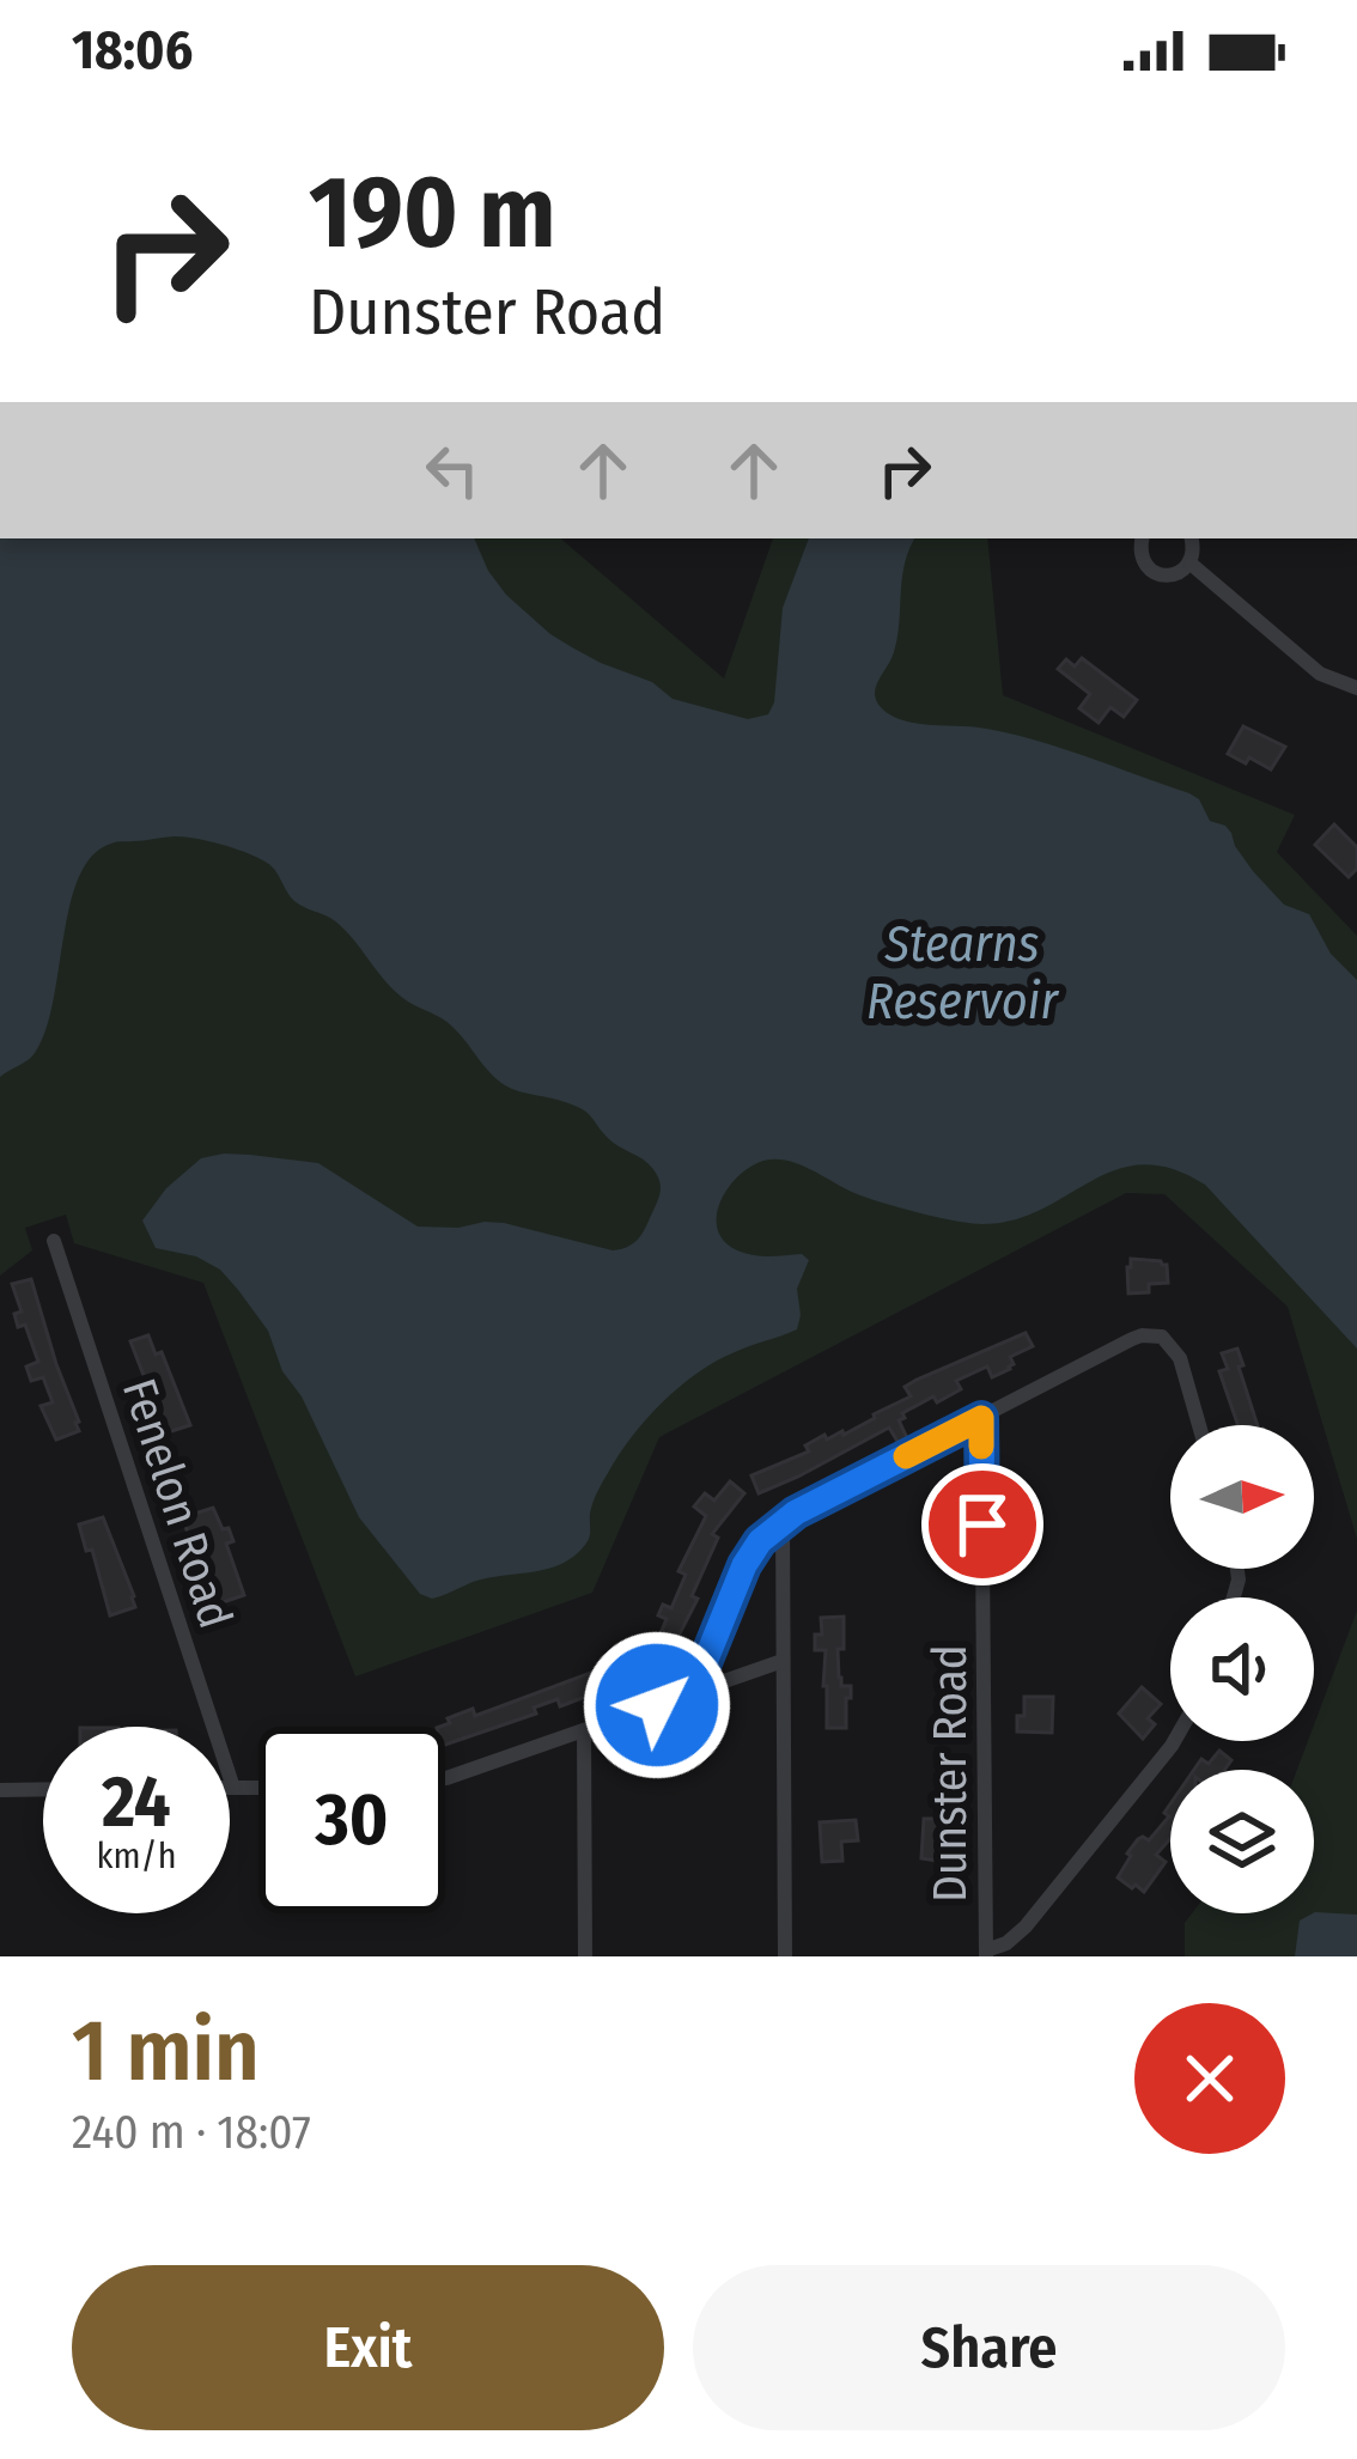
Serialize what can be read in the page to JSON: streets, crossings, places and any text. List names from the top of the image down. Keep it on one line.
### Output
{"streets":{"street":["Fenelon Road","Dunster Road"]},"water":["Stearns Reservoir"],"north":"right","page":{"status":"18:06","turn":["190 m","Dunster Road"],"speed":"24 km/h","limit":"30","heading":["1 min","240 m · 18:07"],"buttons":["Exit","Share"]}}
